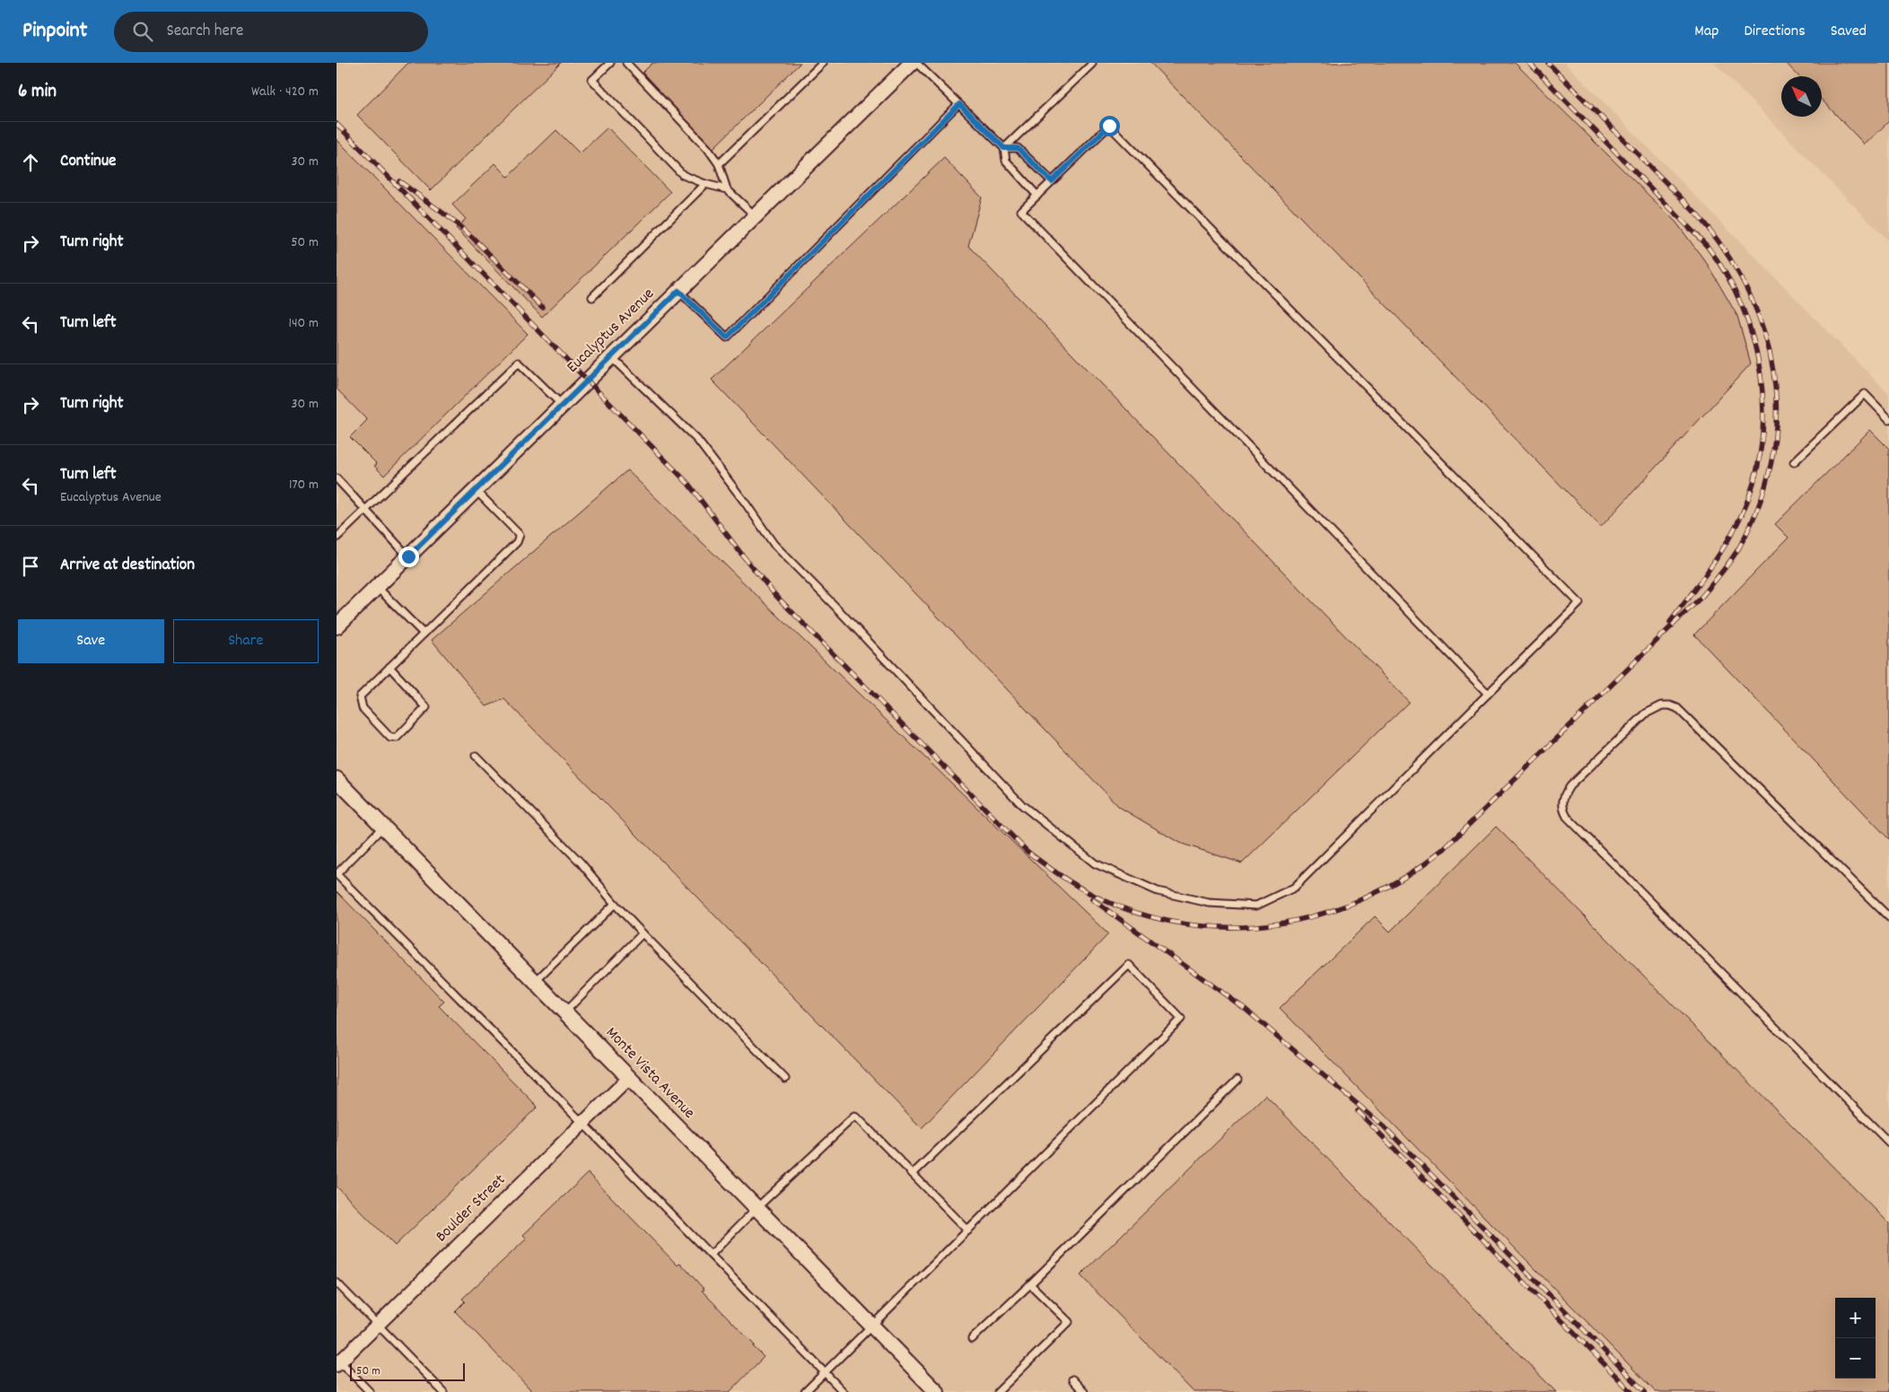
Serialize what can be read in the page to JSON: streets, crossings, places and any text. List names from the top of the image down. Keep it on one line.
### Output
{"streets":{"street":["Eucalyptus Avenue","Monte Vista Avenue","Boulder Street"]},"crossings":[["Monte Vista Avenue","Boulder Street"]],"scale_bar":"50 m","north":"top left","page":{"header":"Pinpoint","search":"Search here","nav":["Map","Directions","Saved"],"heading":["6 min","Walk · 420 m"],"list":[["Continue","30 m"],["Turn right","50 m"],["Turn left","140 m"],["Turn right","30 m"],["Turn left","Eucalyptus Avenue","170 m"],"Arrive at destination"],"buttons":["Save","Share"],"map_buttons":["+","−"],"scale":"50 m"}}
